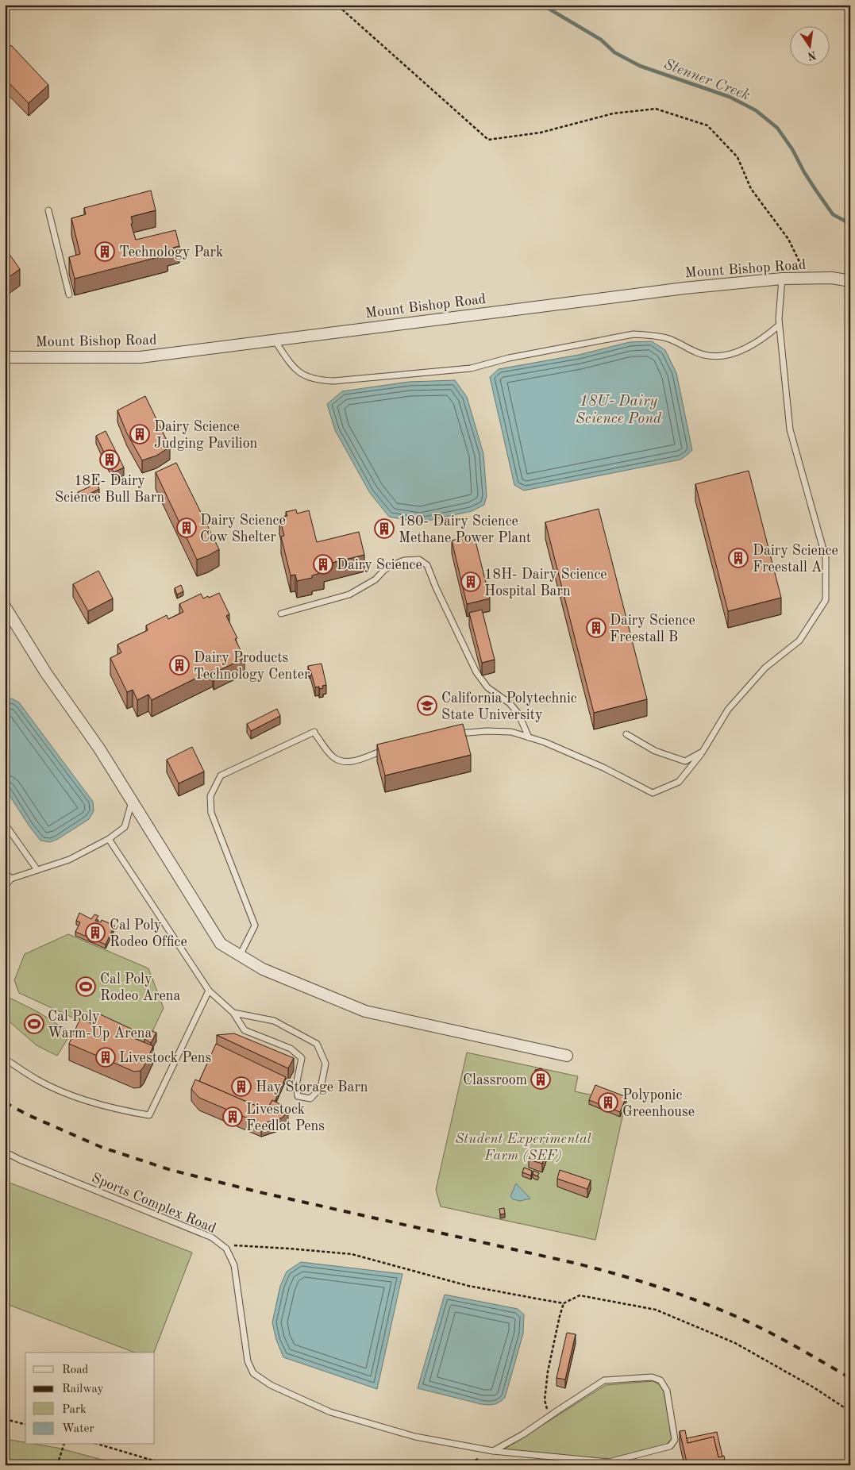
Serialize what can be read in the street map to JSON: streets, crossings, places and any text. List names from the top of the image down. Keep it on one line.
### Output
{"streets":{"street":["Mount Bishop Road"],"lane":["Sports Complex Road"]},"water":["Stenner Creek","18U- Dairy Science Pond"],"parks":["Student Experimental Farm (SEF)"],"places":{"building":["Technology Park","Dairy Science Judging Pavilion","18E- Dairy Science Bull Barn","Dairy Science Cow Shelter","180- Dairy Science Methane Power Plant","Dairy Science Freestall A","Dairy Science","18H- Dairy Science Hospital Barn","Dairy Science Freestall B","Dairy Products Technology Center","Cal Poly Rodeo Office","Livestock Pens","Classroom","Hay Storage Barn","Polyponic Greenhouse","Livestock Feedlot Pens"],"school or university":["California Polytechnic State University"],"sports":["Cal Poly Rodeo Arena","Cal Poly Warm-Up Arena"]},"legend":["Road","Railway","Park","Water"],"north":"bottom"}
